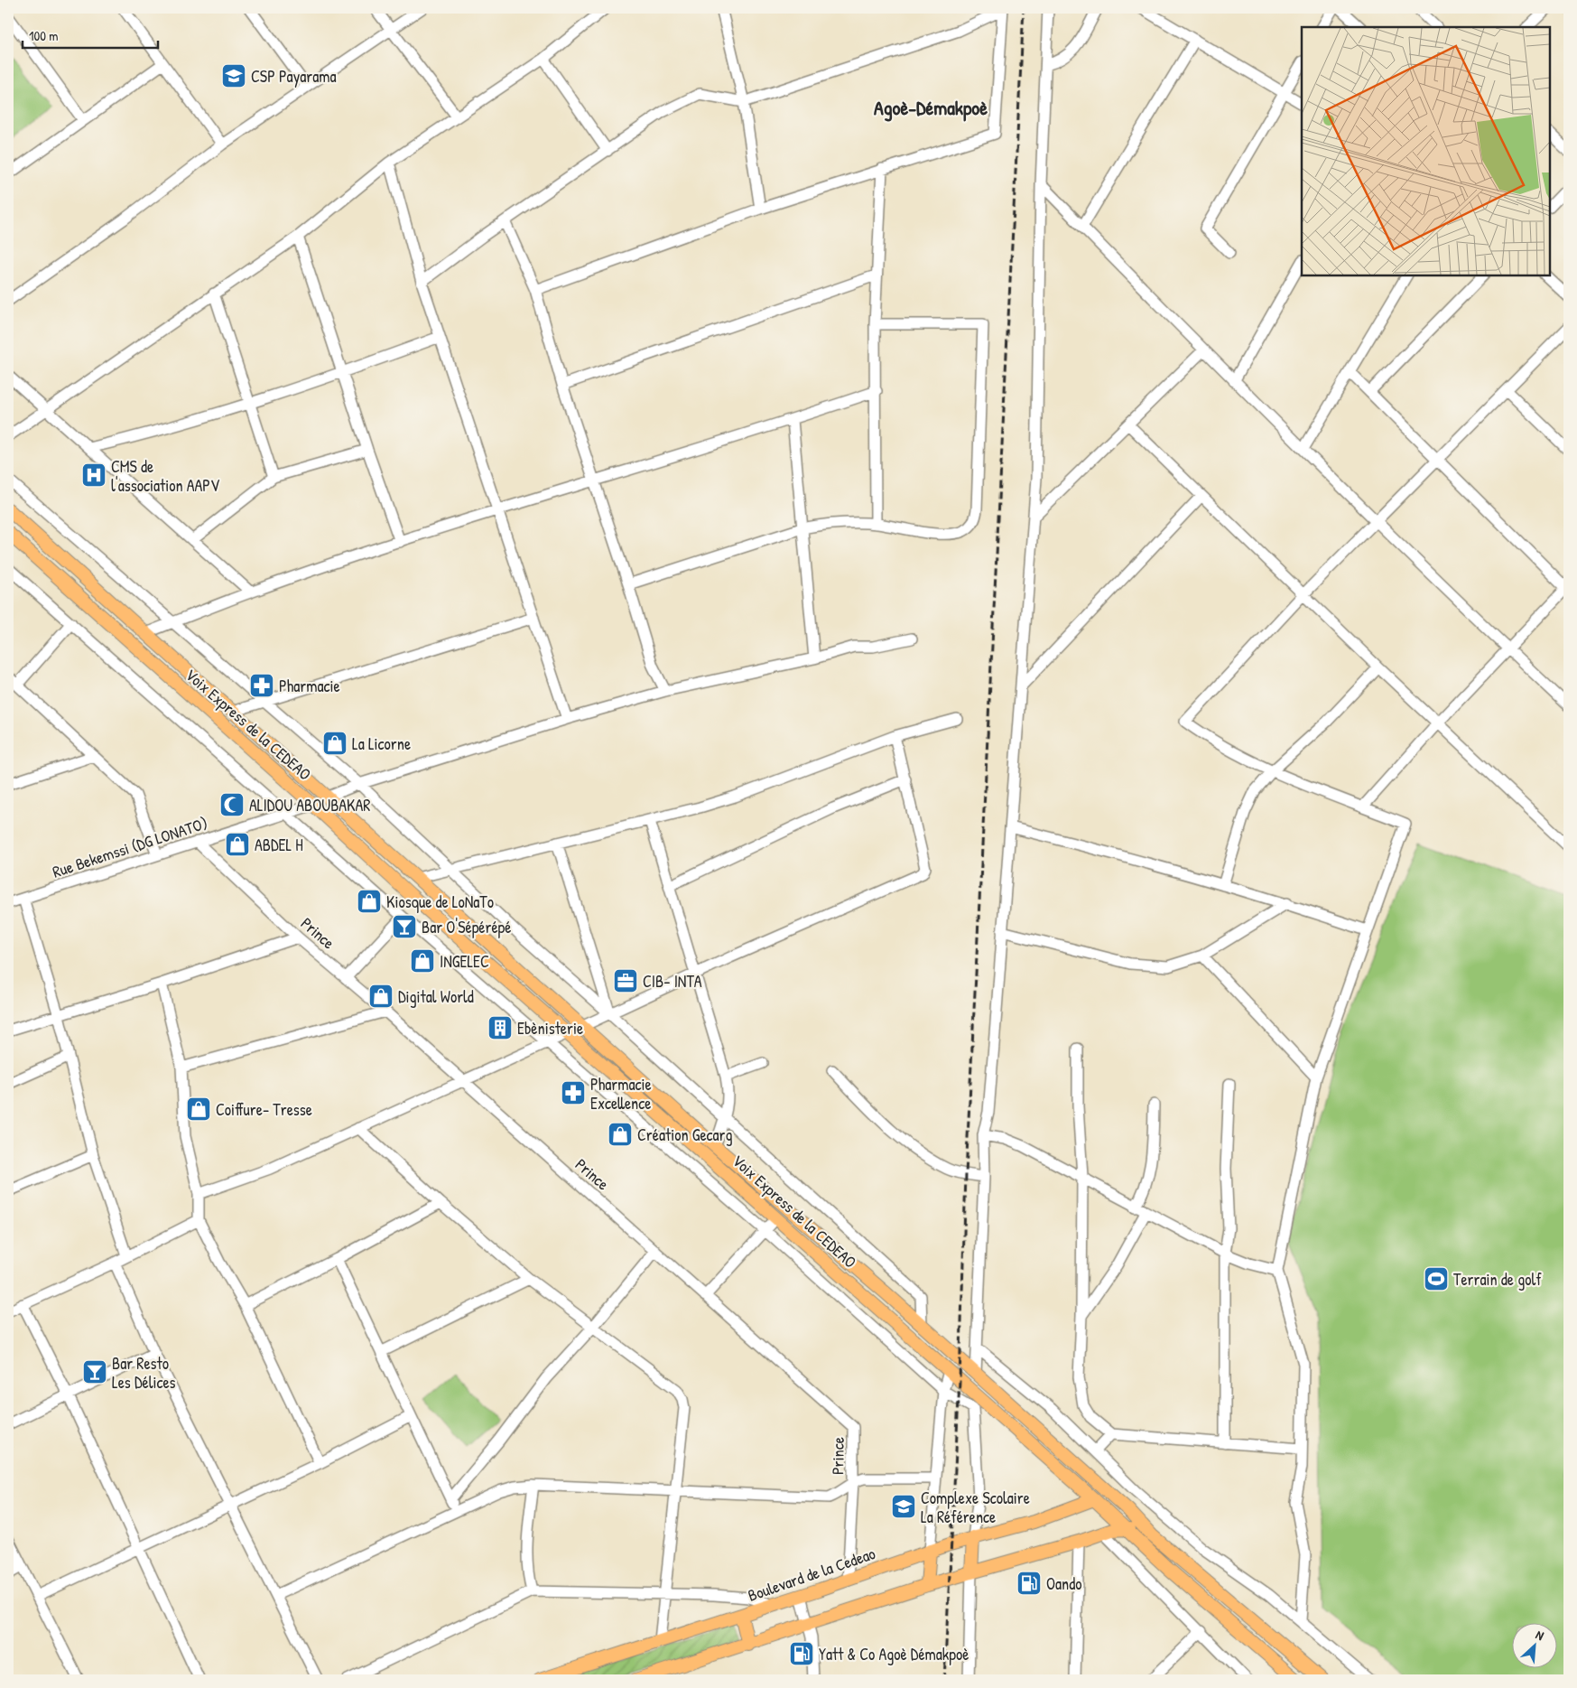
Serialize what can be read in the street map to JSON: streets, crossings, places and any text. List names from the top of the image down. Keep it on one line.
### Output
{"streets":{"main road":["Voix Express de la CEDEAO","Boulevard de la Cedeao"],"street":["Rue Bekemssi (DG LONATO)","Prince"]},"crossings":[["Voix Express de la CEDEAO","Rue Bekemssi (DG LONATO)"],["Voix Express de la CEDEAO","Boulevard de la Cedeao"],["Rue Bekemssi (DG LONATO)","Prince"],["Prince","Boulevard de la Cedeao"]],"districts":["Agoè-Démakpoè"],"places":{"school or university":["CSP Payarama","Complexe Scolaire La Référence"],"hospital":["CMS de l'association AAPV"],"pharmacy":["Pharmacie","Pharmacie Excellence"],"shop":["La Licorne","ABDEL H","Kiosque de LoNaTo","INGELEC","Digital World","Coiffure- Tresse","Création Gecarg"],"mosque":["ALIDOU ABOUBAKAR"],"bar":["Bar O'Sépérépé","Bar Resto Les Délices"],"office":["CIB- INTA"],"building":["Ebènisterie"],"sports":["Terrain de golf"],"fuel station":["Oando","Yatt & Co Agoè Démakpoè"]},"scale_bar":"100 m","north":"top right"}
